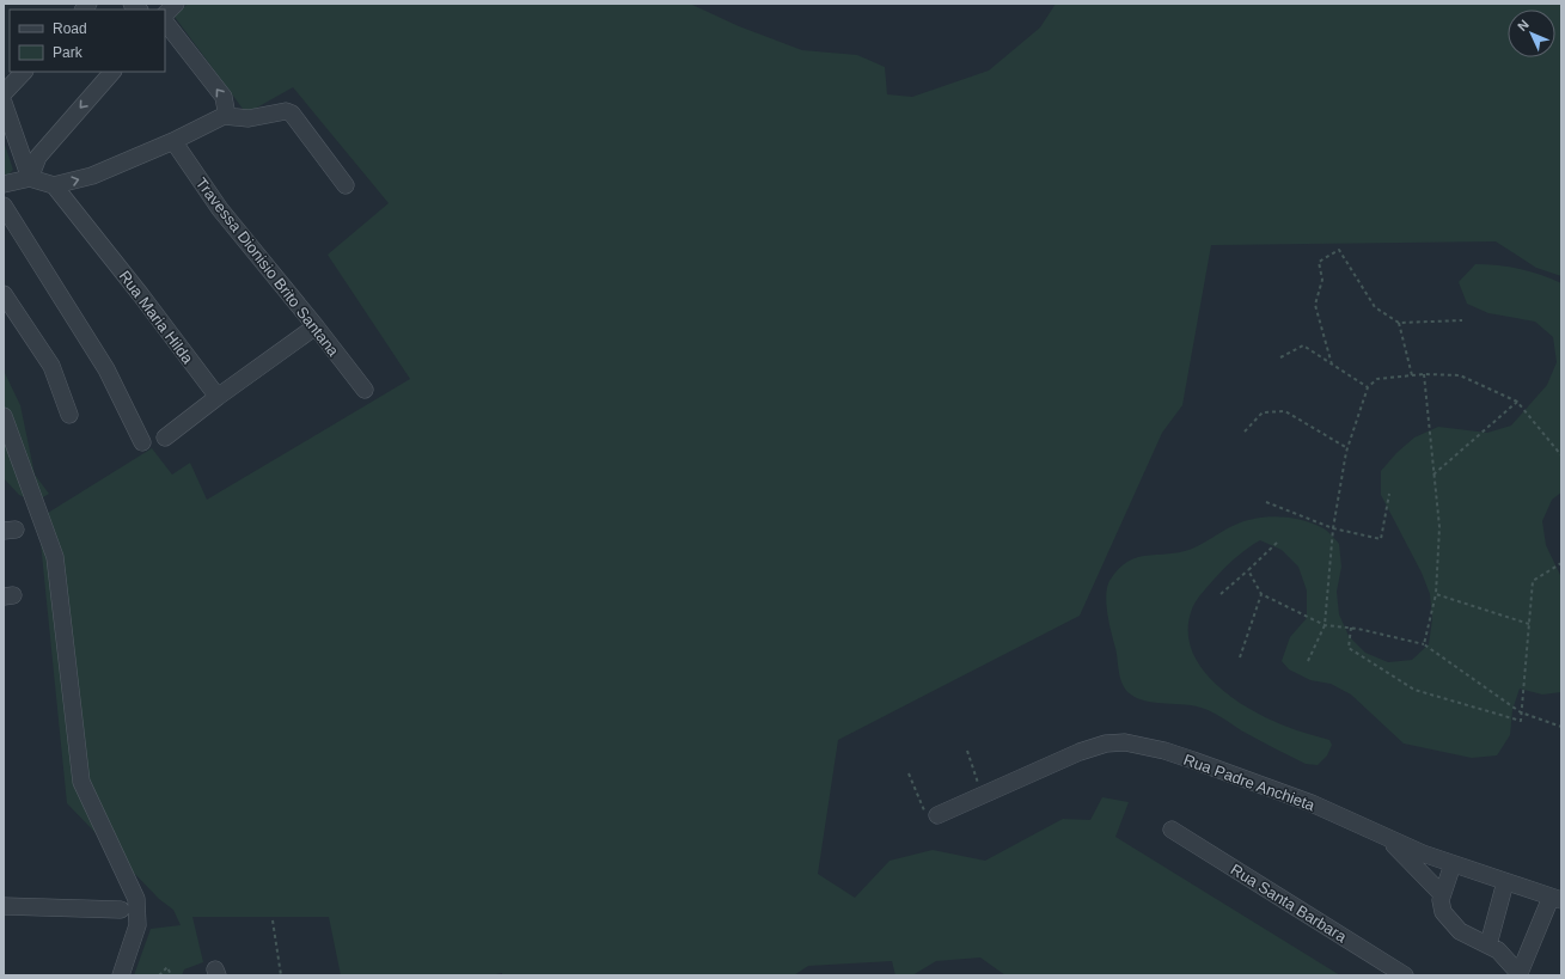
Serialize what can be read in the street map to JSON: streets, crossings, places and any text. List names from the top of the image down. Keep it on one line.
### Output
{"streets":{"street":["Travessa Dionisio Brito Santana","Rua Maria Hilda","Rua Padre Anchieta","Rua Santa Barbara"]},"legend":["Road","Park"],"north":"top left"}
